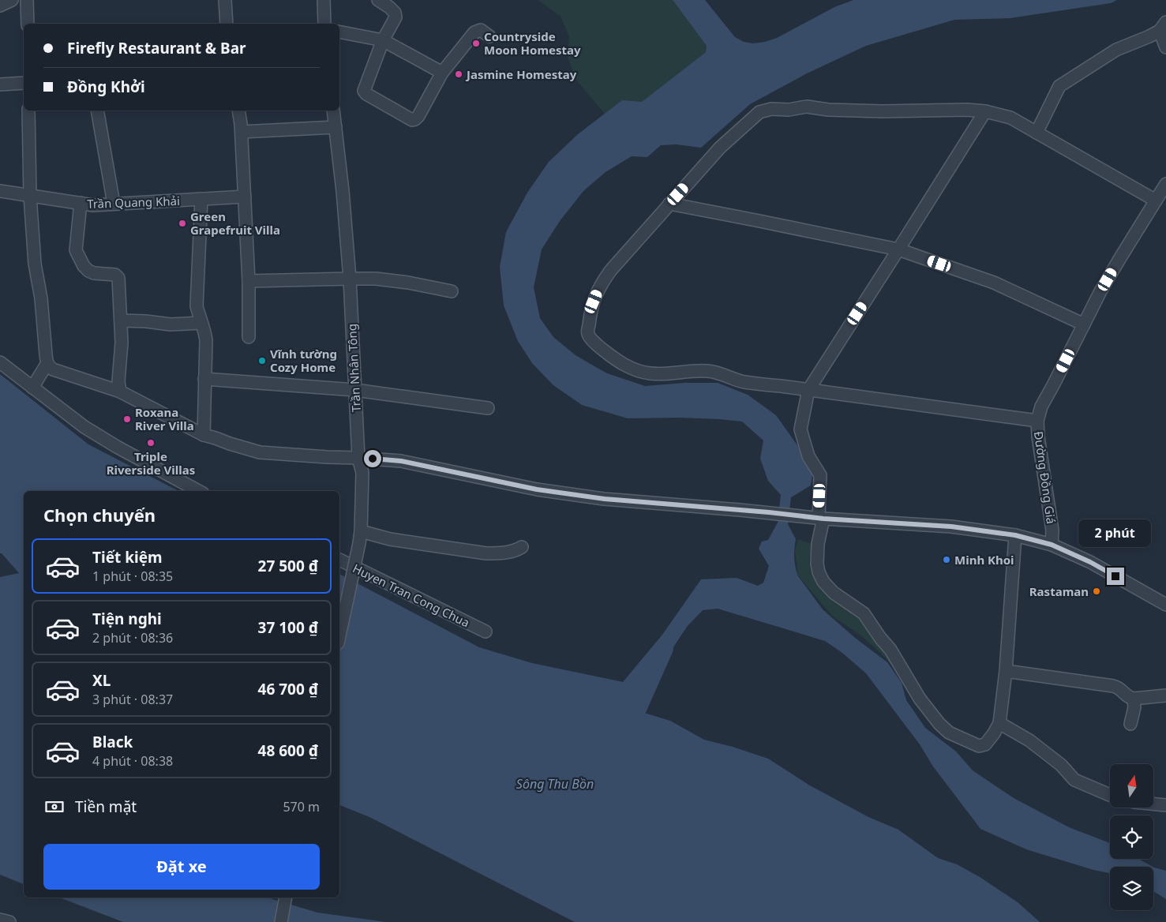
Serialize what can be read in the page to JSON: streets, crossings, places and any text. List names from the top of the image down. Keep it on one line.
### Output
{"streets":{"street":["Trần Quang Khải","Trần Nhân Tông","Đường Đồng Giá","Huyen Tran Cong Chua"]},"water":["Sông Thu Bồn"],"places":["Countryside Moon Homestay","Jasmine Homestay","Green Grapefruit Villa","Vĩnh tường Cozy Home","Roxana River Villa","Triple Riverside Villas","Minh Khoi","Rastaman"],"north":"top","page":{"banner":["Firefly Restaurant & Bar","Đồng Khởi"],"heading":"Chọn chuyến","bubble":"2 phút","list":[{"name":"Tiết kiệm","note":"1 phút · 08:35","value":"27 500 ₫"},{"name":"Tiện nghi","note":"2 phút · 08:36","value":"37 100 ₫"},{"name":"XL","note":"3 phút · 08:37","value":"46 700 ₫"},{"name":"Black","note":"4 phút · 08:38","value":"48 600 ₫"}],"pay":["Tiền mặt","570 m"],"buttons":"Đặt xe"}}
